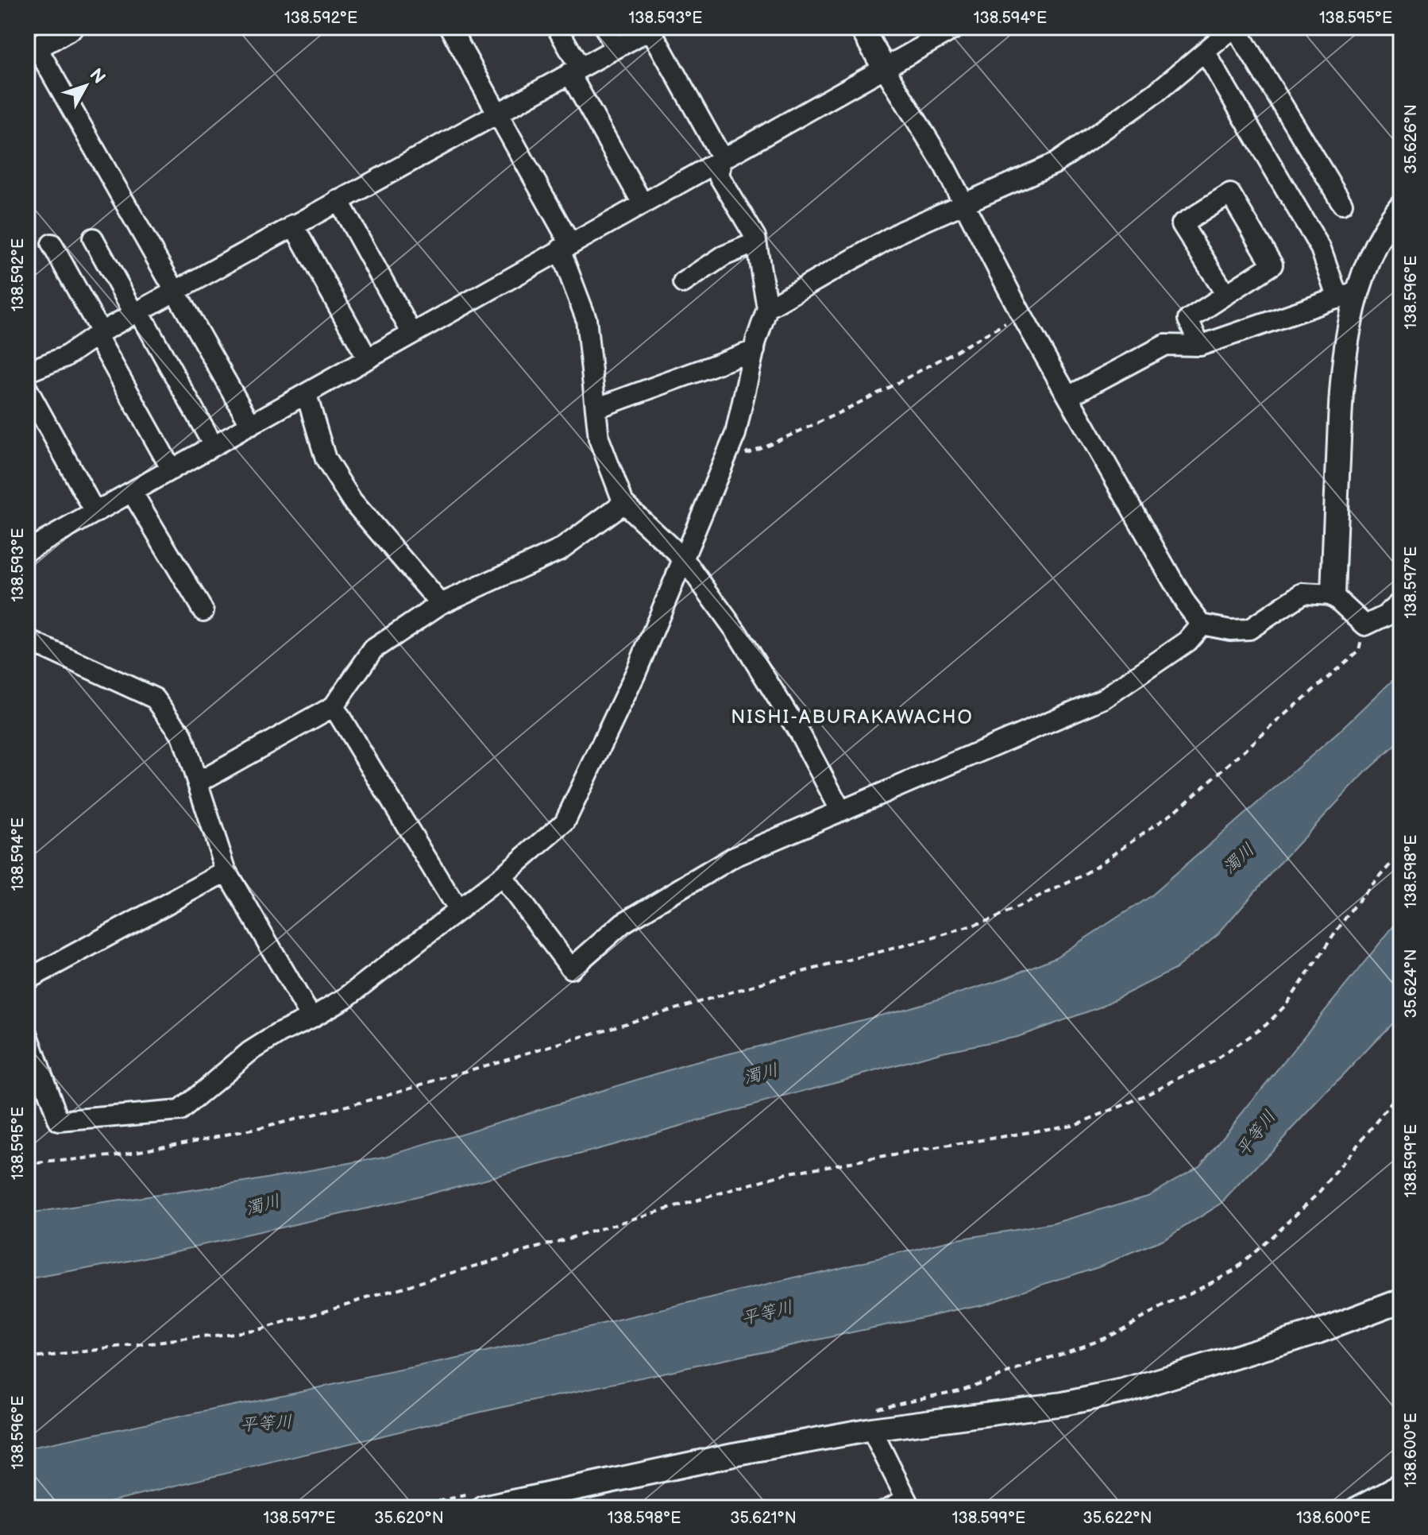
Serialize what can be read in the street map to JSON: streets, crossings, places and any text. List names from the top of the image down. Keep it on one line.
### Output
{"districts":["NISHI-ABURAKAWACHO"],"water":["濁川","平等川"],"north":"top right","coordinates":["138.592°E","138.593°E","138.594°E","138.595°E","35.626°N","138.596°E","138.597°E","138.598°E","35.624°N","138.599°E","138.600°E","35.620°N","35.621°N","35.622°N"]}
